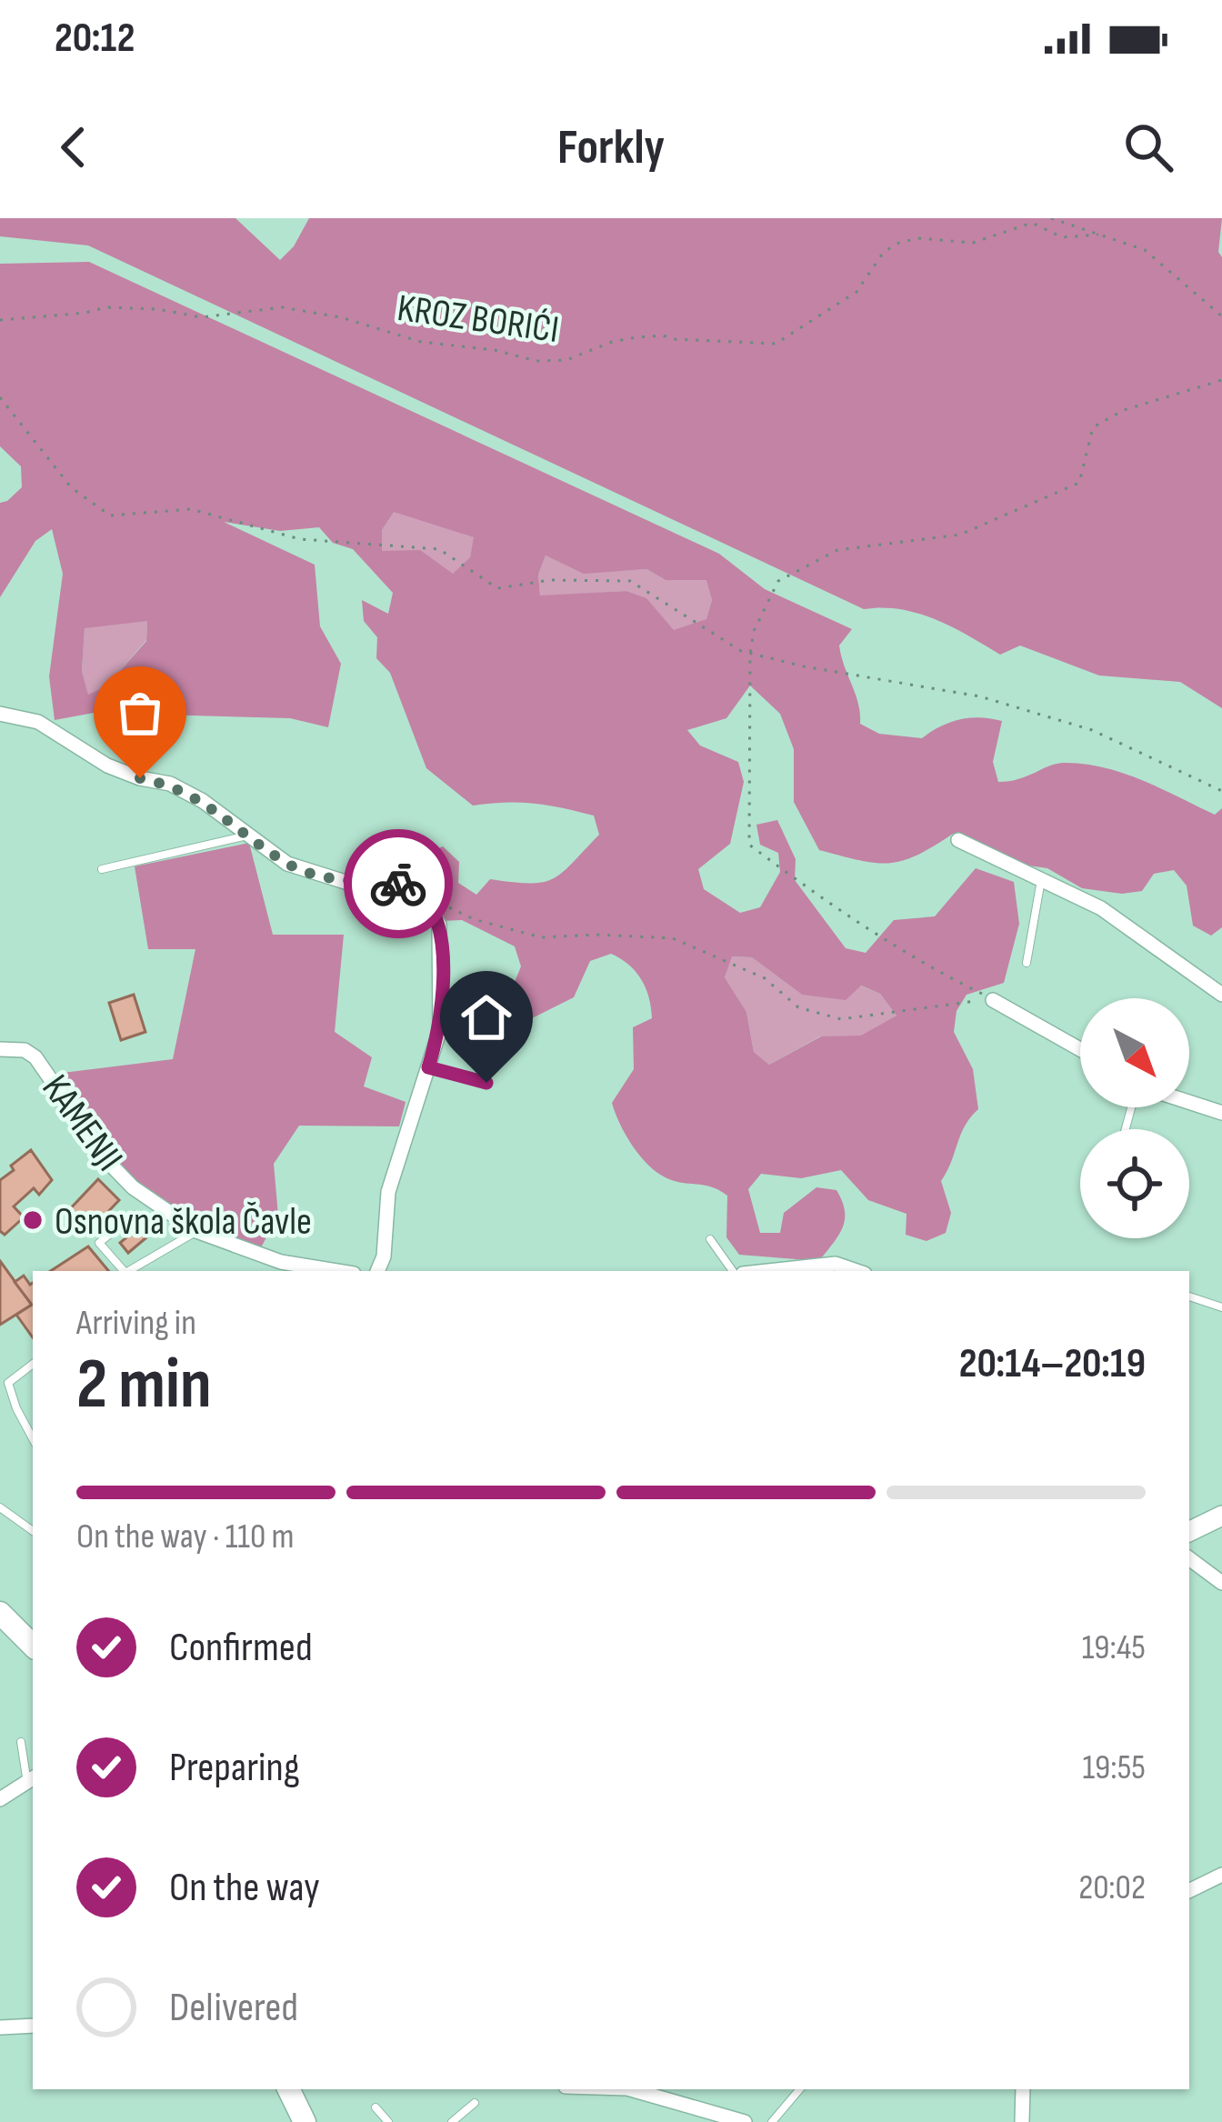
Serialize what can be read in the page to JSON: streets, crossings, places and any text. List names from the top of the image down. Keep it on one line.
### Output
{"streets":{"street":["KAMENJI"],"path":["KROZ BORIĆI"]},"places":["Osnovna škola Čavle"],"north":"bottom right","page":{"status":"20:12","header":"Forkly","heading":["2 min","Arriving in","20:14–20:19"],"bar":"On the way · 110 m","list":[["Confirmed","19:45"],["Preparing","19:55"],["On the way","20:02"],"Delivered"]}}
